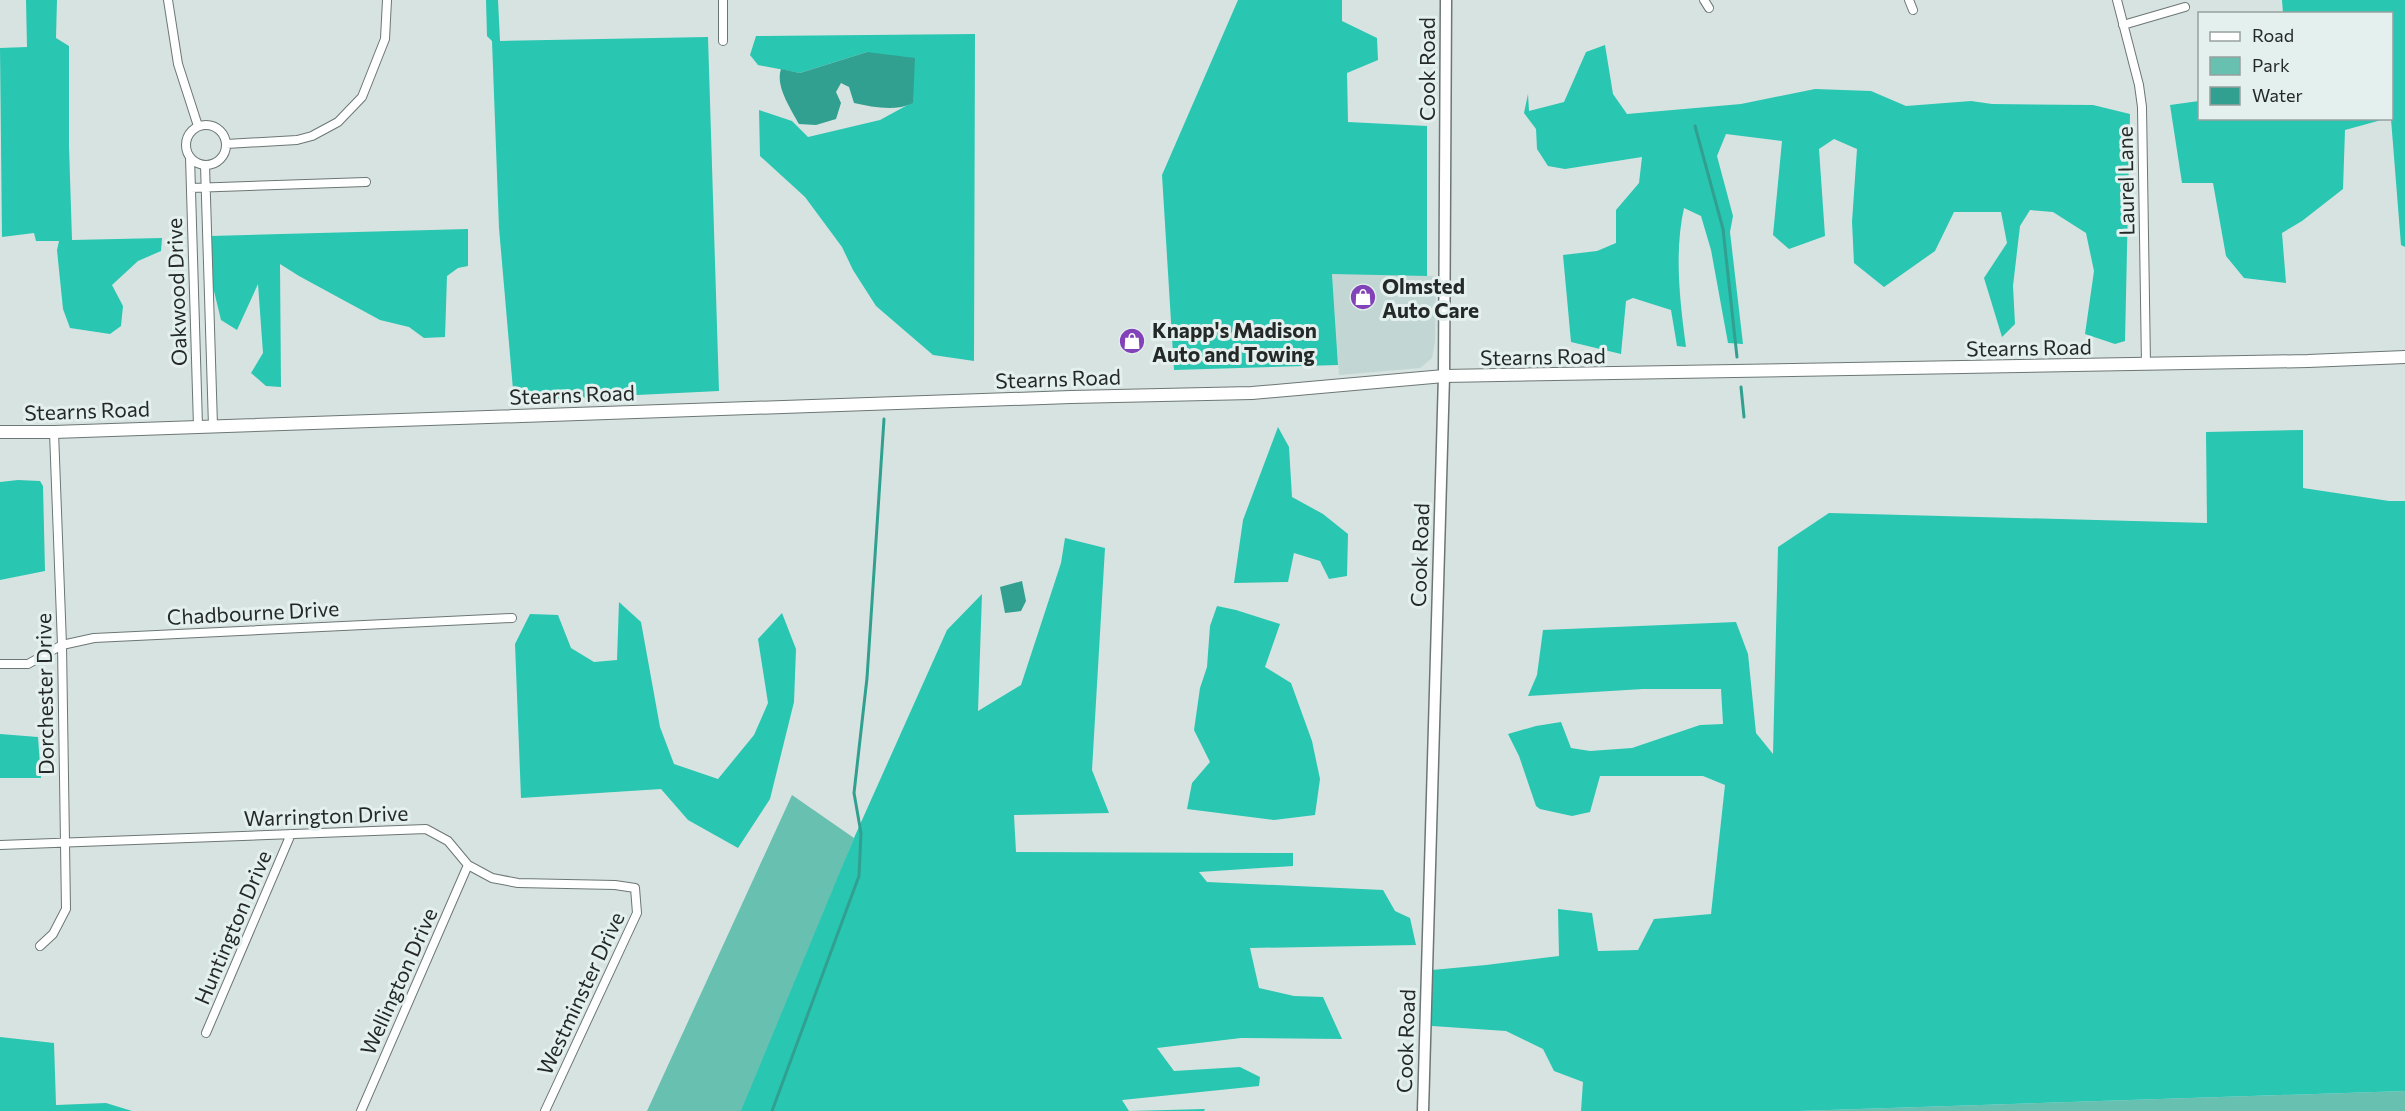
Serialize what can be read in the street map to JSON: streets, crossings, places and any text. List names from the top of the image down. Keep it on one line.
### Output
{"streets":{"main road":["Stearns Road"],"street":["Cook Road","Laurel Lane","Oakwood Drive","Chadbourne Drive","Dorchester Drive","Warrington Drive","Huntington Drive","Wellington Drive","Westminster Drive"]},"crossings":[["Cook Road","Stearns Road"],["Laurel Lane","Stearns Road"],["Oakwood Drive","Stearns Road"],["Stearns Road","Dorchester Drive"],["Chadbourne Drive","Dorchester Drive"],["Dorchester Drive","Warrington Drive"],["Warrington Drive","Huntington Drive"],["Warrington Drive","Wellington Drive"],["Warrington Drive","Westminster Drive"]],"places":{"shop":["Olmsted Auto Care","Knapp's Madison Auto and Towing"]},"legend":["Road","Park","Water"]}
